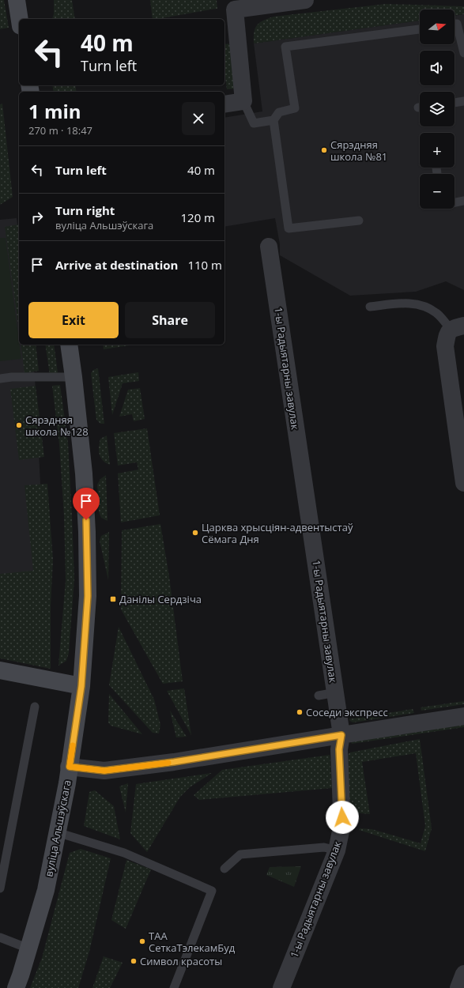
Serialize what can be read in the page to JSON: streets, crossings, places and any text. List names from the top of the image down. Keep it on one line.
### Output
{"streets":{"main road":["вуліца Альшэўскага"],"street":["1-ы Радыятарны завулак"]},"places":{"other":["Сярэдняя школа №81","Сярэдняя школа №128","Царква хрысціян-адвентыстаў Сёмага Дня","Соседи экспресс","ТАА СеткаТэлекамБуд","Символ красоты"],"transit":["Данілы Сердзіча"]},"north":"right","page":{"map_buttons":["+","−"],"turn":["40 m","Turn left"],"heading":["1 min","270 m · 18:47"],"list":[{"name":"Turn left","value":"40 m"},{"name":"Turn right","note":"вуліца Альшэўскага","value":"120 m"},{"name":"Arrive at destination","value":"110 m"}],"buttons":["Exit","Share"]}}
